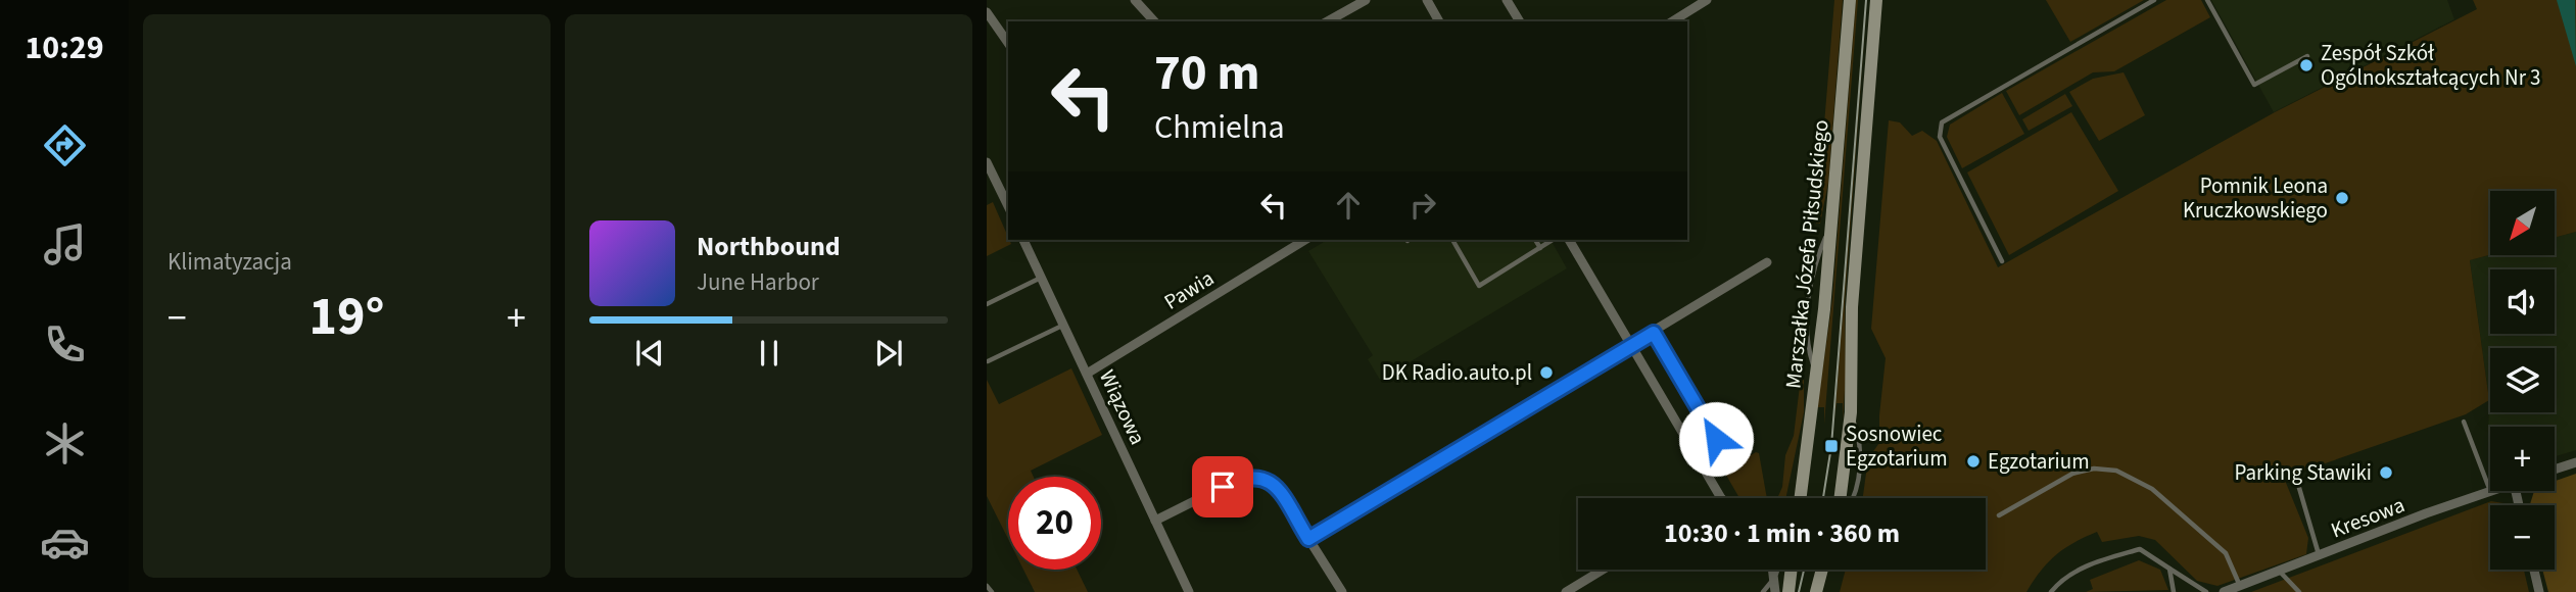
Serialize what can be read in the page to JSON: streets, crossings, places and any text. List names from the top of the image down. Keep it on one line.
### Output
{"streets":{"main road":["Marszałka Józefa Piłsudskiego"],"street":["Pawia","Wiązowa","Kresowa"]},"crossings":[["Pawia","Wiązowa"]],"places":{"other":["Zespół Szkół Ogólnokształcących Nr 3","Pomnik Leona Kruczkowskiego","DK Radio.auto.pl","Egzotarium","Parking Stawiki"],"transit":["Sosnowiec Egzotarium"]},"north":"bottom left","page":{"tabs":"10:29","tile":"Klimatyzacja","turn":["70 m","Chmielna"],"map_buttons":["+","−"],"song":["Northbound","June Harbor"],"heat":["−","19°","+"],"limit":"20","trip":"10:30 · 1 min · 360 m"}}
